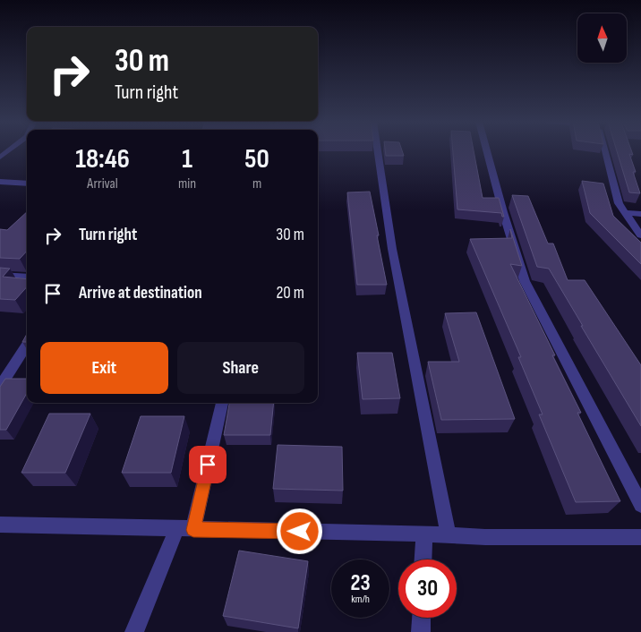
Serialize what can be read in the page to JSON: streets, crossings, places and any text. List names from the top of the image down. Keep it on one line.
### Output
{"north":"top","page":{"turn":["30 m","Turn right"],"eta":["18:46","Arrival","1","min","50","m"],"list":[{"name":"Turn right","value":"30 m"},{"name":"Arrive at destination","value":"20 m"}],"buttons":["Exit","Share"],"speed":"23 km/h","limit":"30"}}
